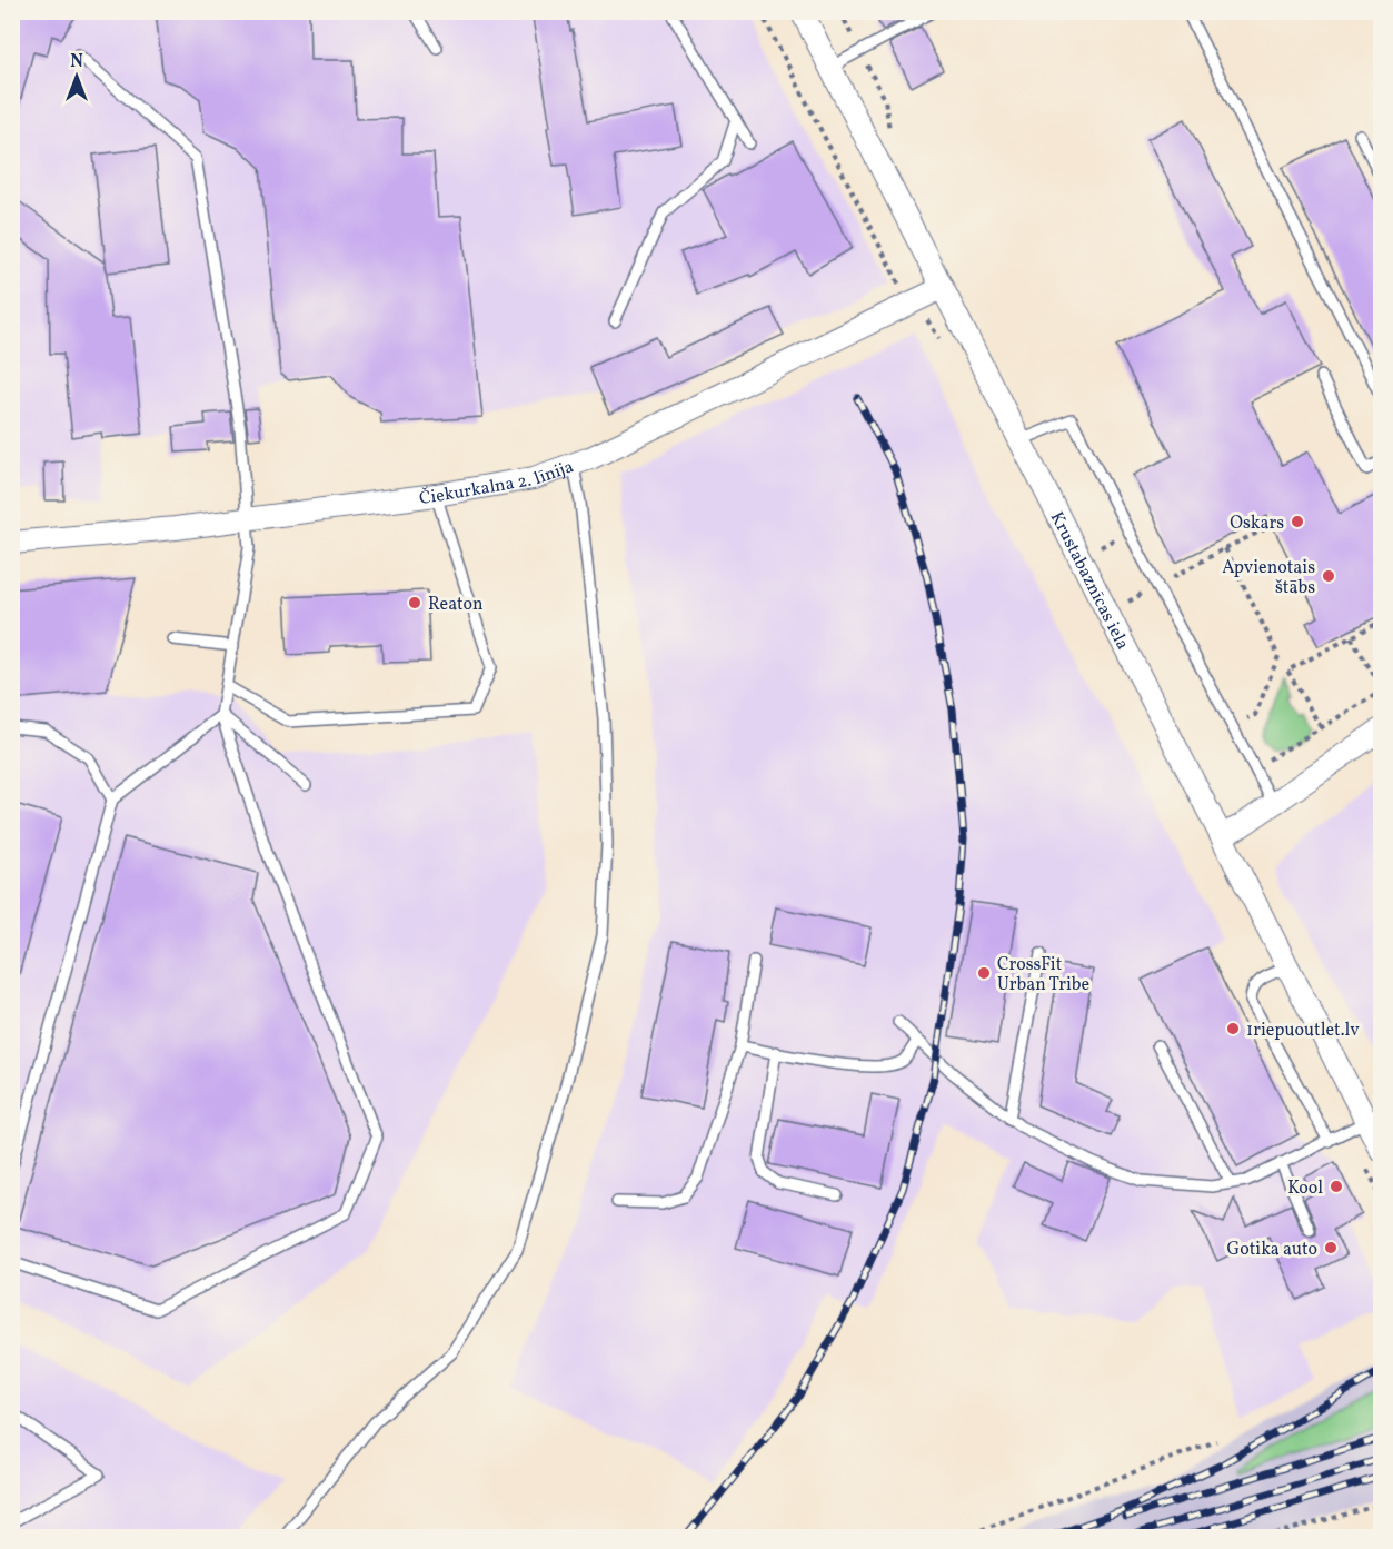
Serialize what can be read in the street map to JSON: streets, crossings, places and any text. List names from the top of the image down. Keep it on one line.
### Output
{"streets":{"street":["Čiekurkalna 2. līnija","Krustabaznīcas iela"]},"crossings":[["Čiekurkalna 2. līnija","Krustabaznīcas iela"]],"places":["Oskars","Apvienotais štābs","Reaton","CrossFit Urban Tribe","1riepuoutlet.lv","Kool","Gotika auto"],"north":"top"}
